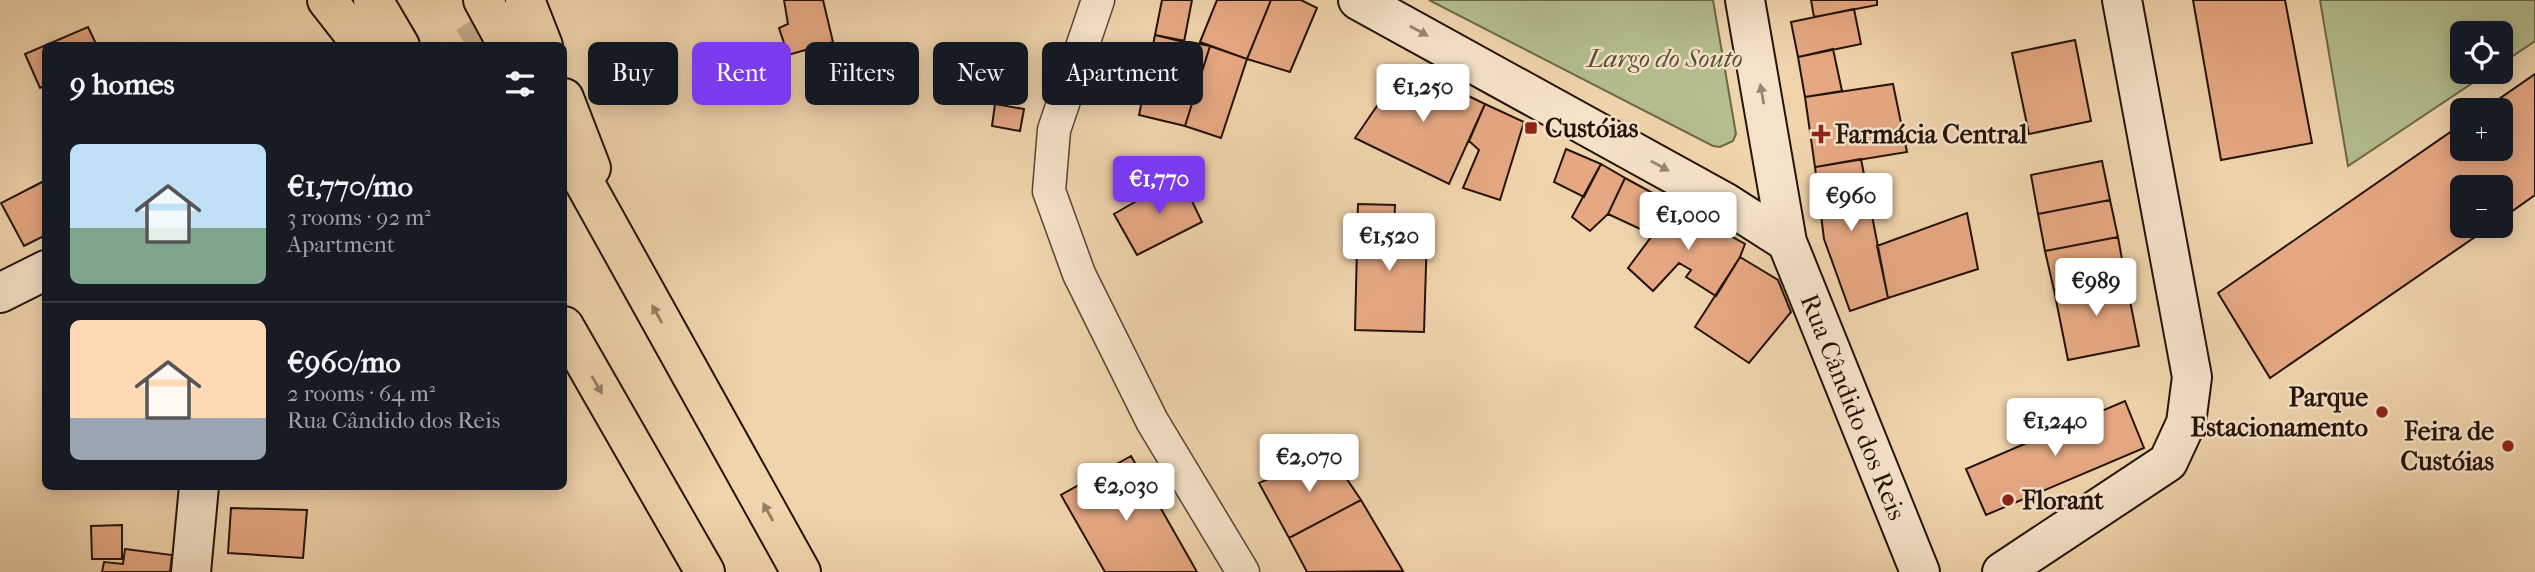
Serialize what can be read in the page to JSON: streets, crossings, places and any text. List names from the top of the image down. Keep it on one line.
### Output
{"streets":{"main road":["Rua Cândido dos Reis"]},"parks":["Largo do Souto"],"places":{"transit":["Custóias"],"health":["Farmácia Central"],"other":["Parque Estacionamento","Feira de Custóias","Florant"]},"page":{"map_buttons":["+","−"],"chip":["Buy","Rent","Filters","New","Apartment"],"heading":"9 homes","price":["€1,250","€1,770","€960","€1,000","€1,520","€989","€1,240","€2,070","€2,030"],"list":[{"name":"€1,770/mo","note":"3 rooms · 92 m² · Apartment"},{"name":"€960/mo","note":"2 rooms · 64 m² · Rua Cândido dos Reis"}]}}
